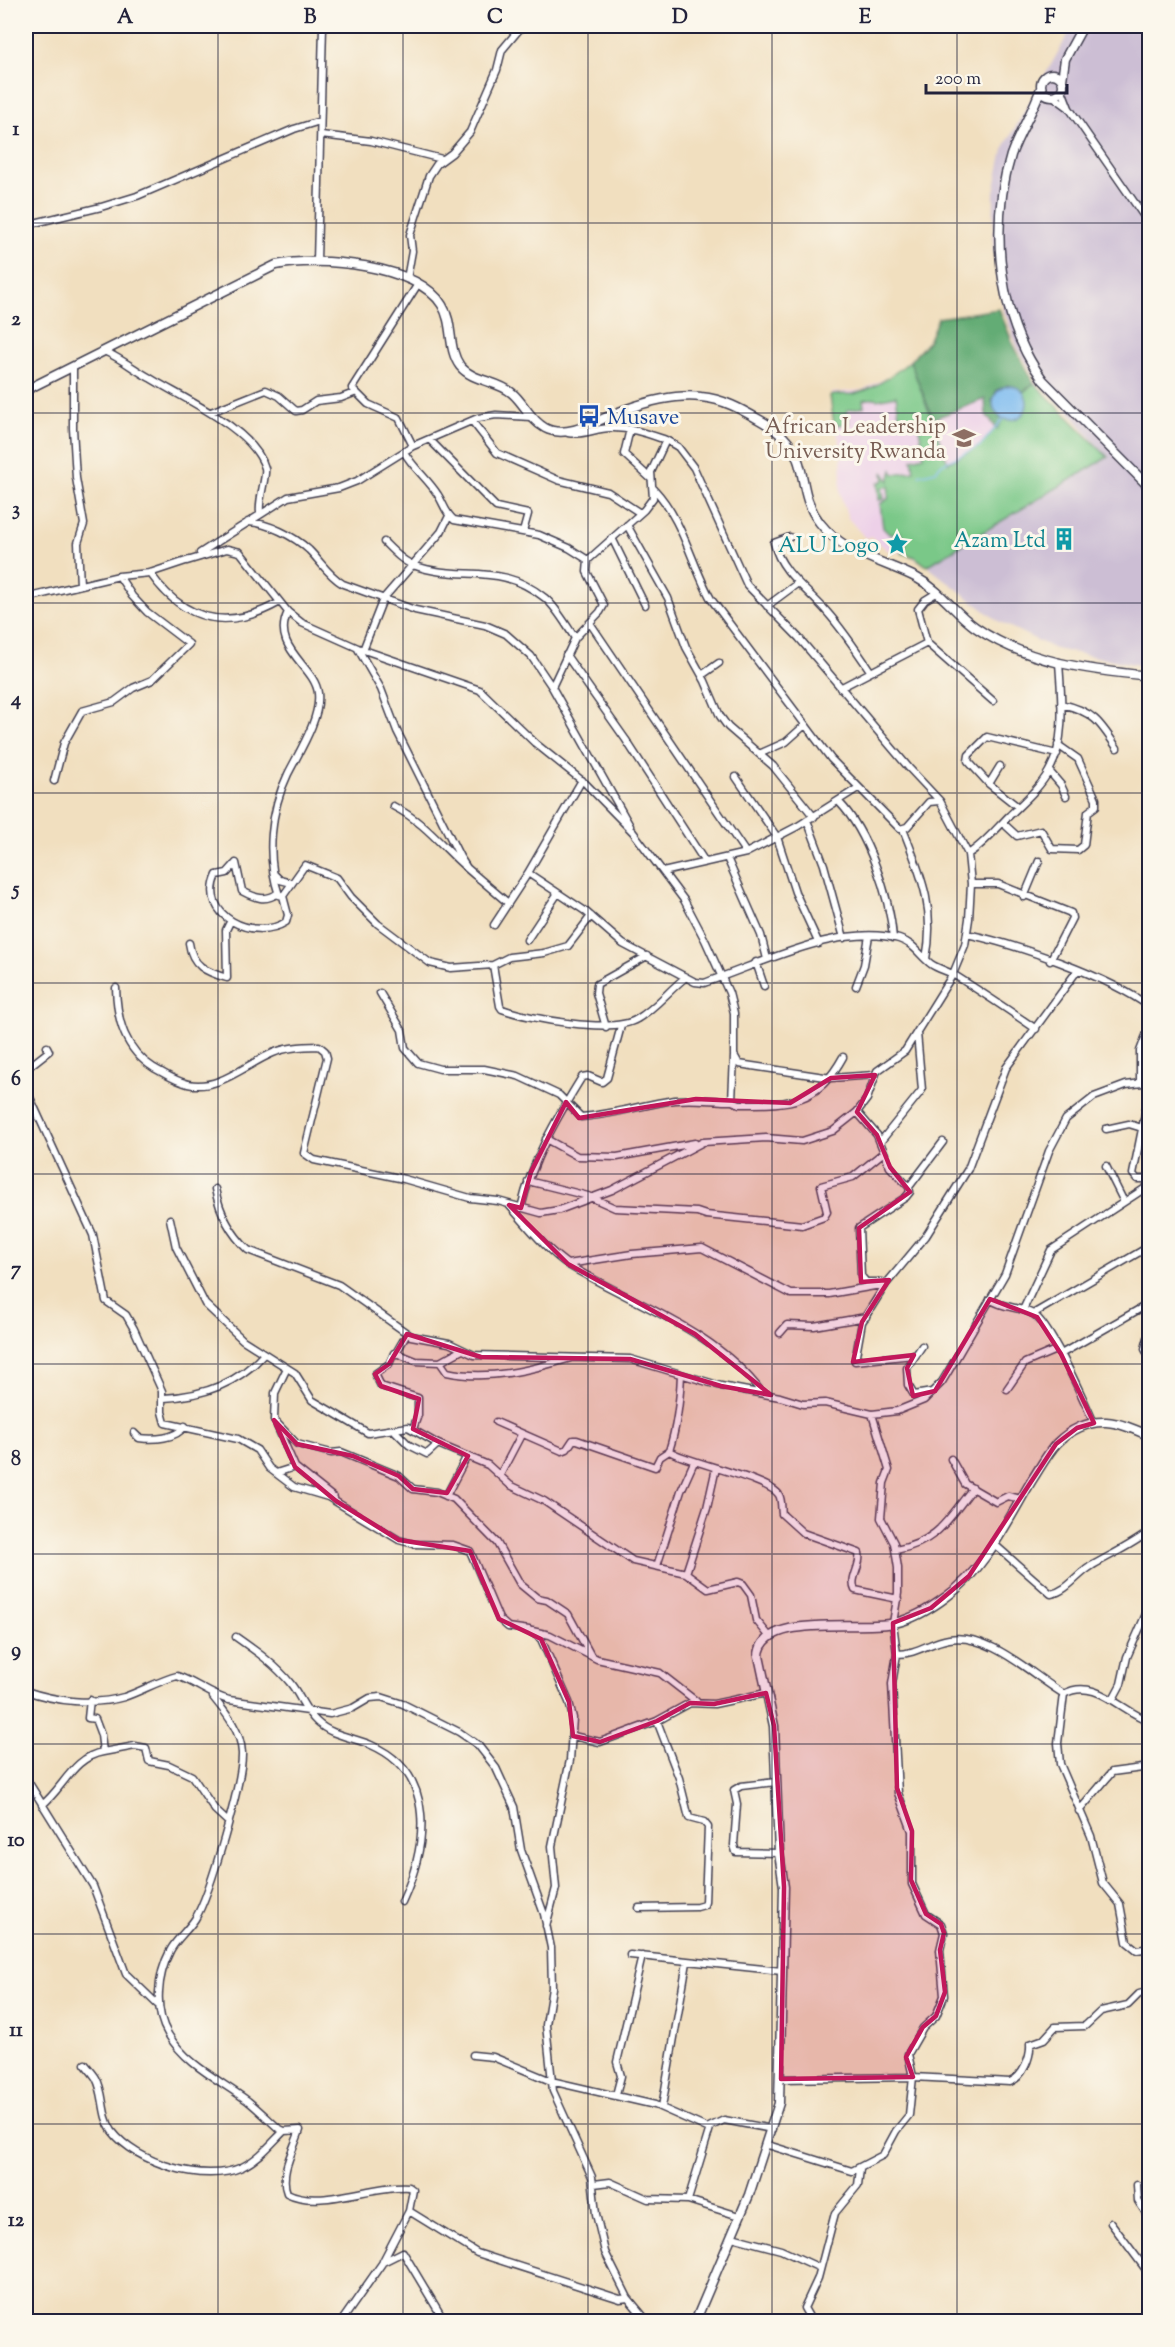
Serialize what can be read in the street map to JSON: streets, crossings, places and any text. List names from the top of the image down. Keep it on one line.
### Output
{"places":{"bus stop":["Musave"],"school or university":["African Leadership University Rwanda"],"building":["Azam Ltd"],"place":["ALU Logo"]},"scale_bar":"200 m","grid":{"columns":["A","B","C","D","E","F"],"rows":["1","2","3","4","5","6","7","8","9","10","11","12"]}}
